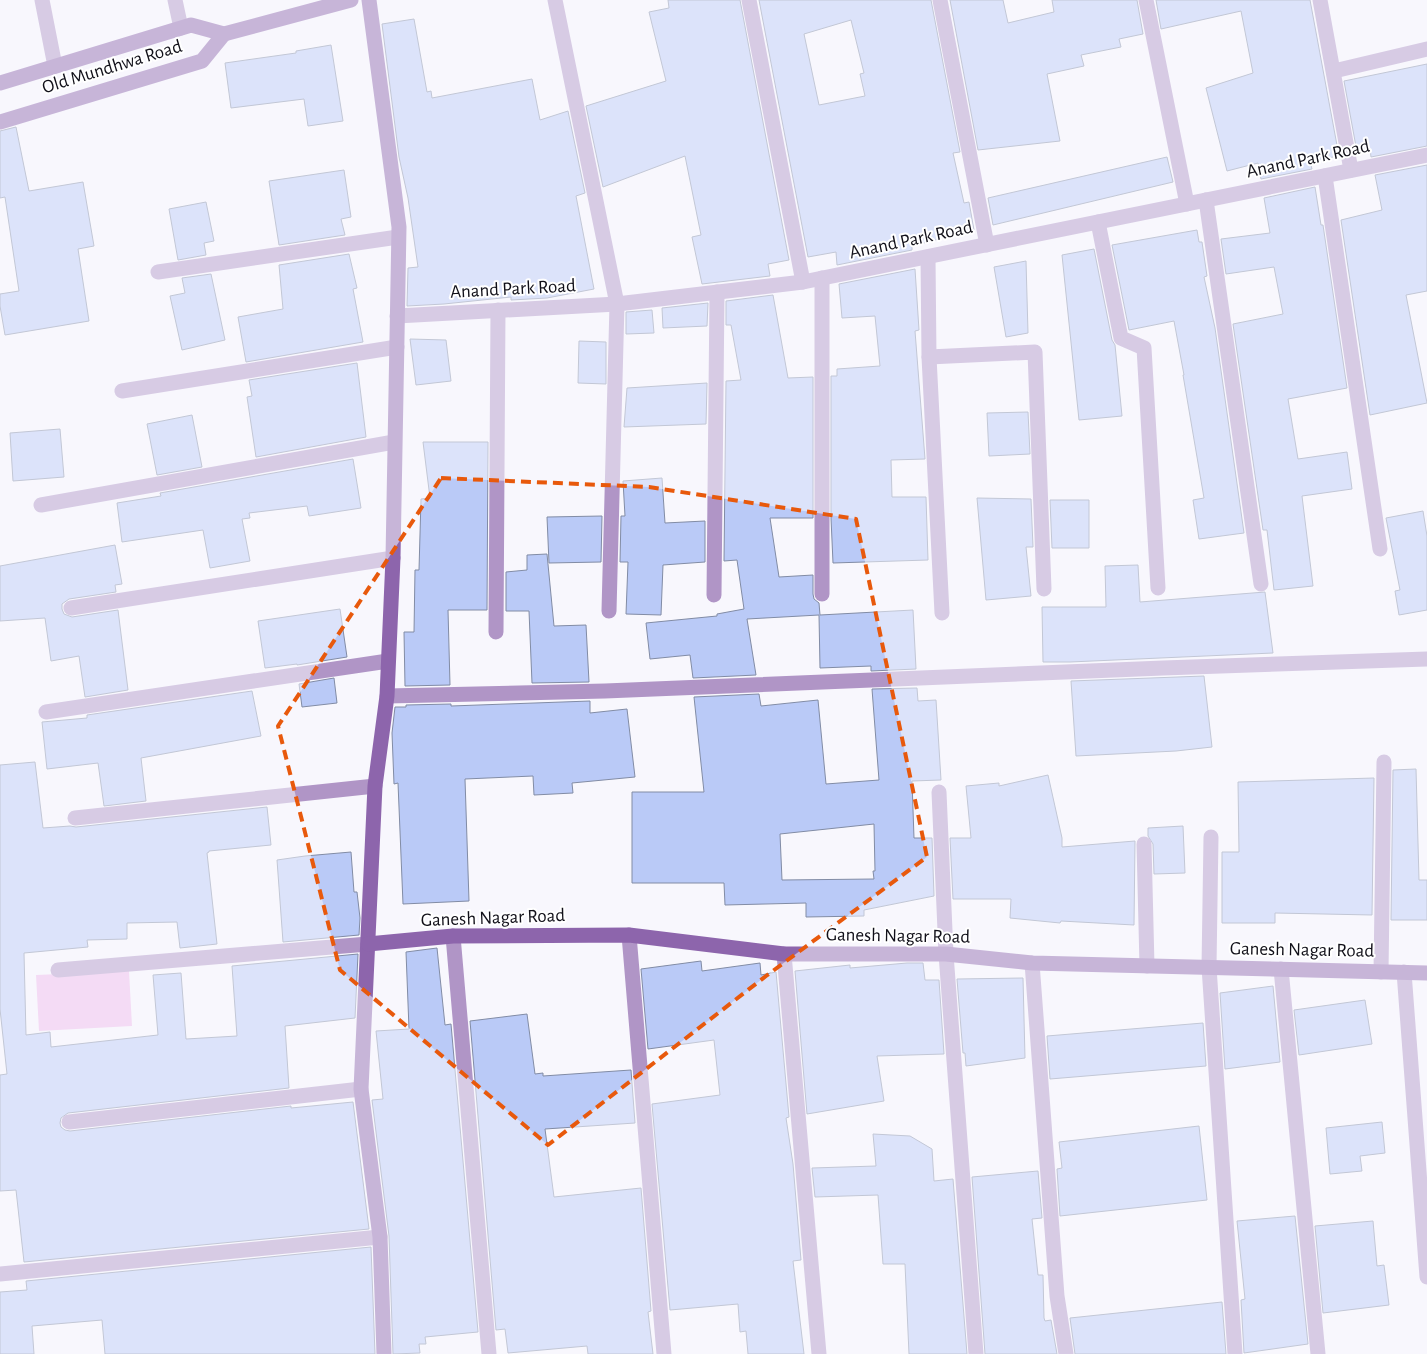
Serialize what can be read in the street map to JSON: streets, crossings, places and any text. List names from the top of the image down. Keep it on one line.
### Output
{"streets":{"street":["Old Mundhwa Road","Anand Park Road","Ganesh Nagar Road"]}}
